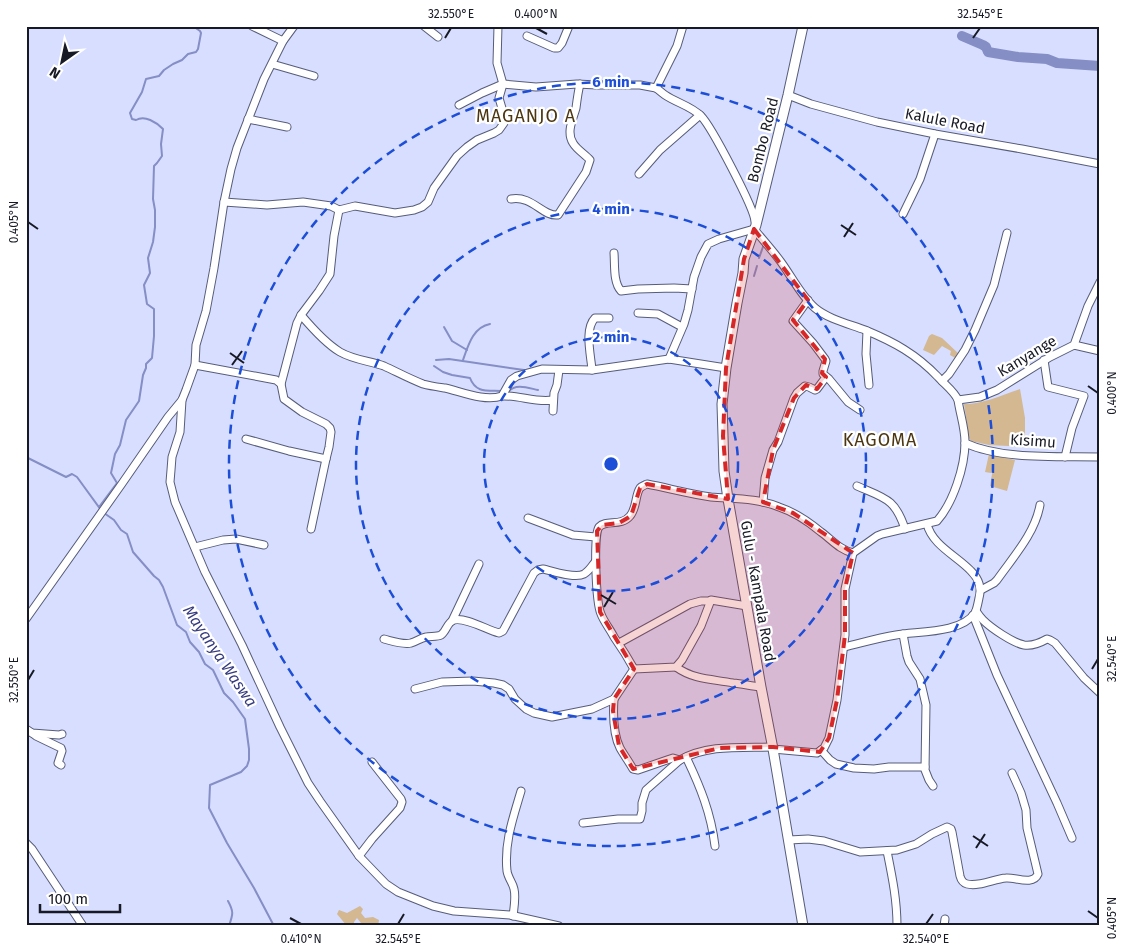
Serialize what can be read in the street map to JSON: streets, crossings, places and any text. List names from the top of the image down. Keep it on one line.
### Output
{"streets":{"main road":["Bombo Road","Gulu - Kampala Road"],"street":["Kalule Road","Kanyange","Kisimu"]},"crossings":[["Kalule Road","Bombo Road"],["Bombo Road","Gulu - Kampala Road"]],"districts":["MAGANJO A","KAGOMA"],"water":["Mayanya Waswa"],"scale_bar":"100 m","north":"bottom left","coordinates":["32.550°E","0.400°N","32.545°E","0.405°N","32.540°E","0.410°N"],"rings":["6 min","4 min","2 min"]}
